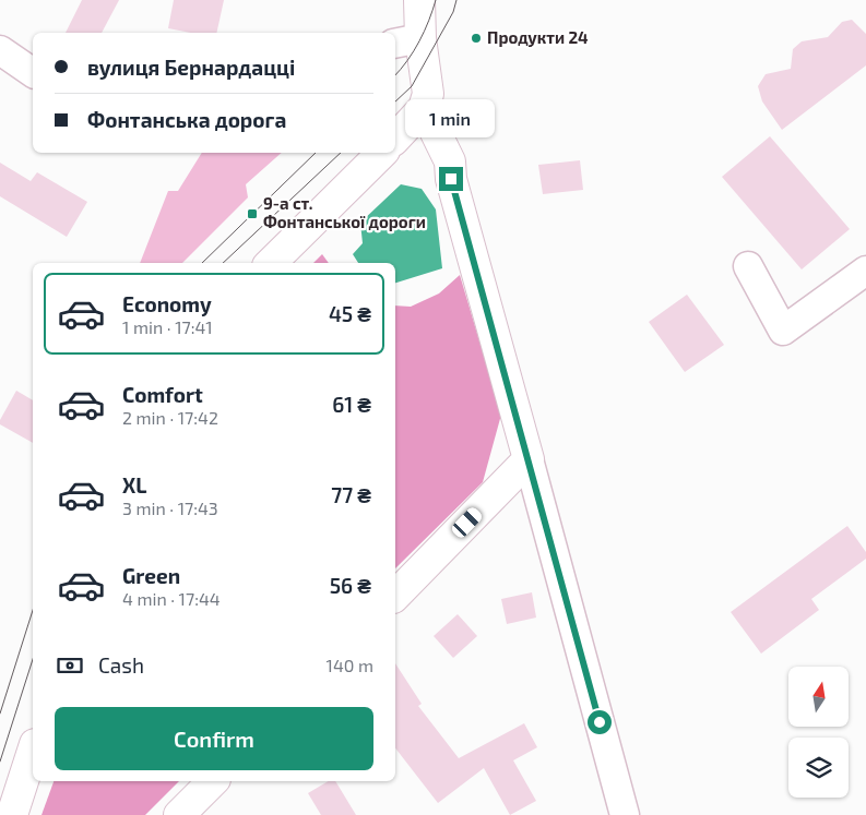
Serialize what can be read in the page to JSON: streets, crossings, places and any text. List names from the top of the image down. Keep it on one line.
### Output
{"places":{"other":["Продукти 24"],"transit":["9-а ст. Фонтанської дороги"]},"north":"top","page":{"banner":["вулиця Бернардацці","Фонтанська дорога"],"bubble":"1 min","list":[{"name":"Economy","note":"1 min · 17:41","value":"45 ₴"},{"name":"Comfort","note":"2 min · 17:42","value":"61 ₴"},{"name":"XL","note":"3 min · 17:43","value":"77 ₴"},{"name":"Green","note":"4 min · 17:44","value":"56 ₴"}],"pay":["Cash","140 m"],"buttons":"Confirm"}}
